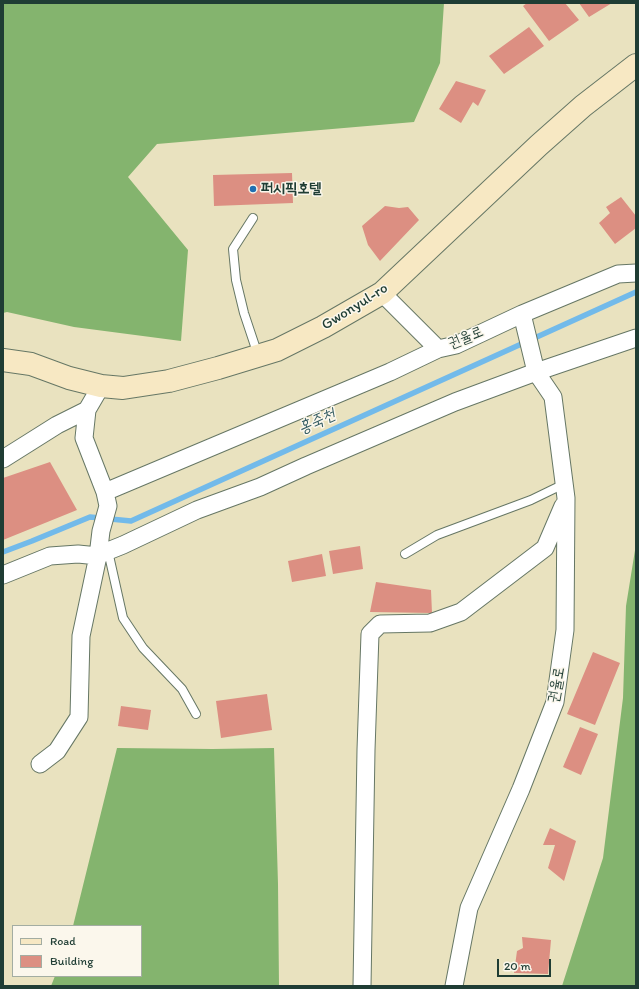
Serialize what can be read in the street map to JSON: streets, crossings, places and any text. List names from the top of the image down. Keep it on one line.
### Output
{"streets":{"main road":["Gwonyul-ro"],"street":["권율로"]},"crossings":[["Gwonyul-ro","권율로"]],"water":["홍죽천"],"places":["퍼시픽호텔"],"legend":["Road","Building"],"scale_bar":"20 m"}
